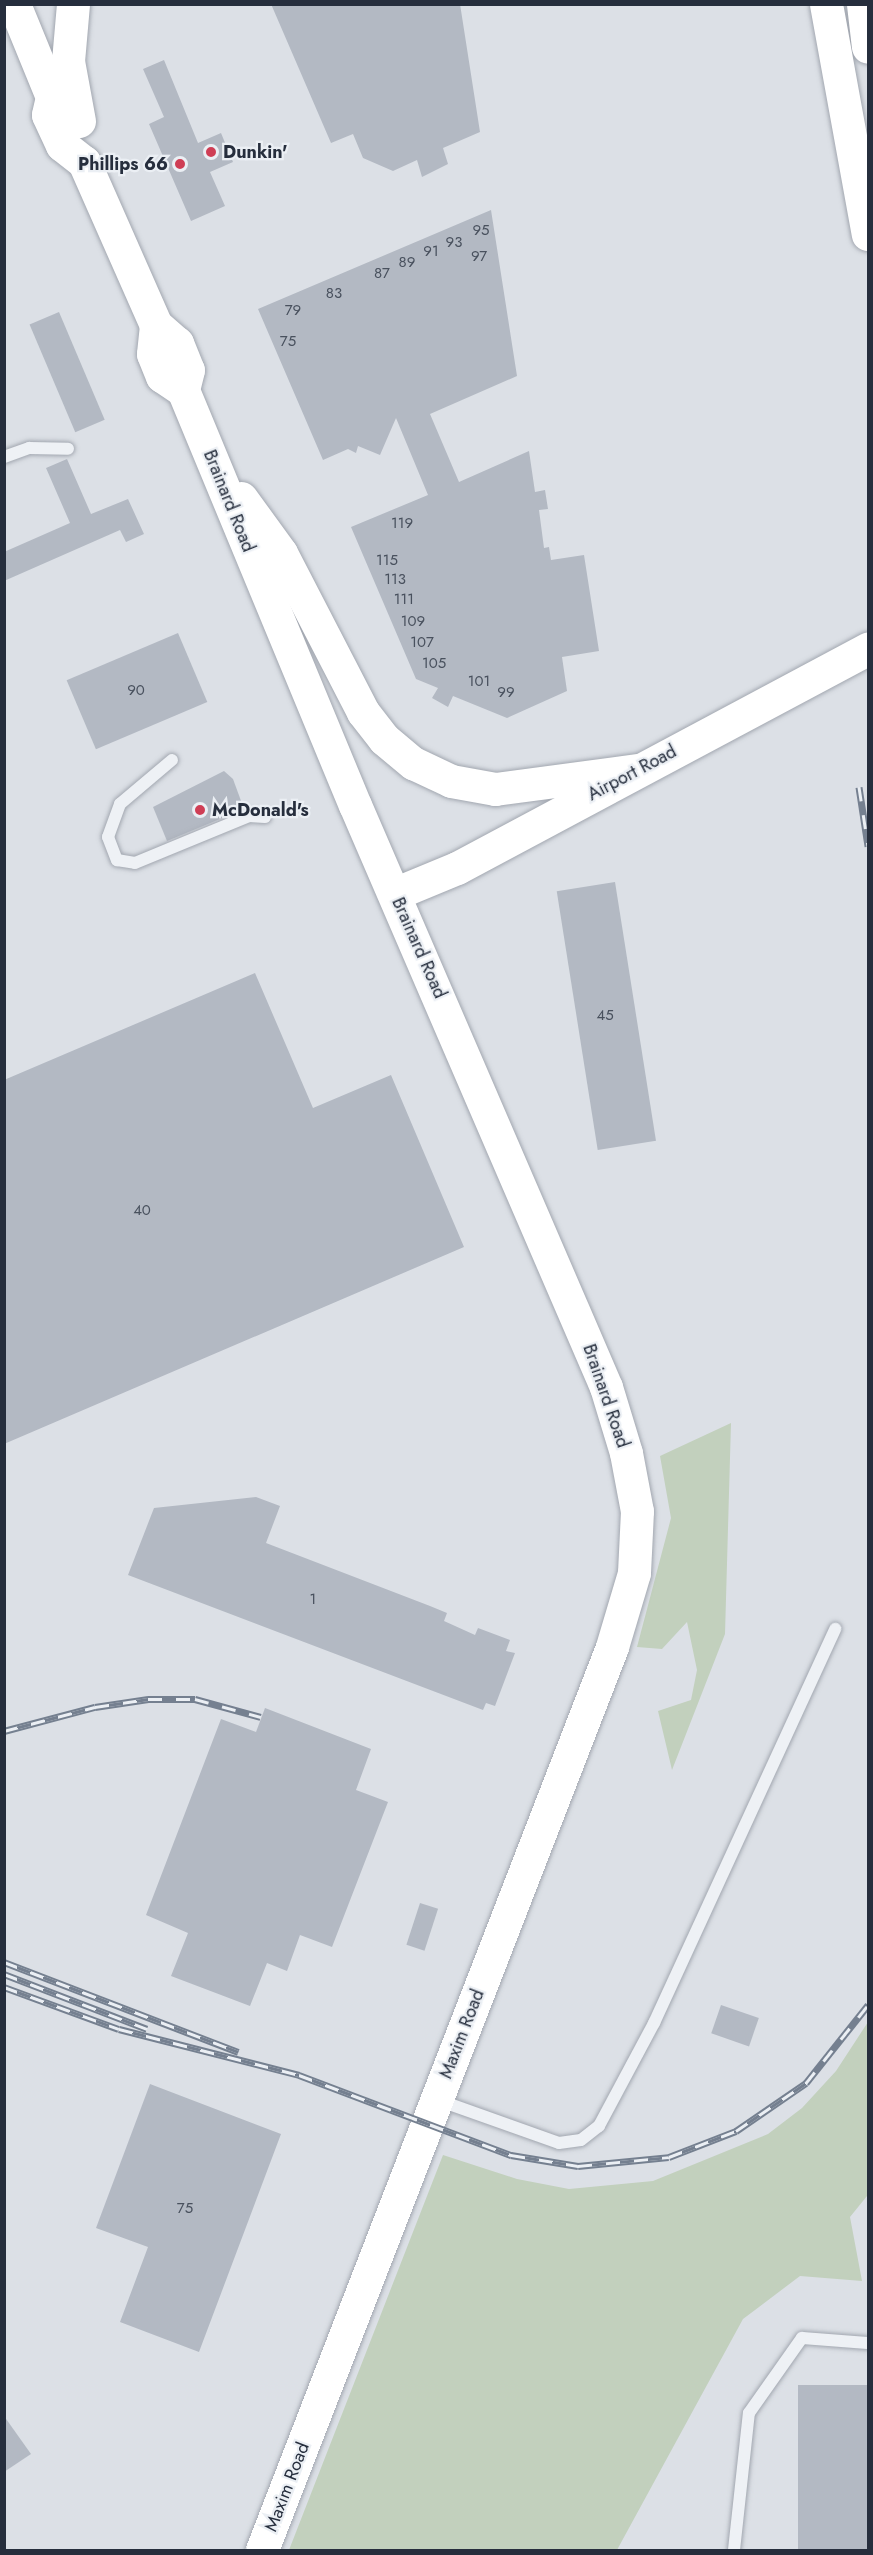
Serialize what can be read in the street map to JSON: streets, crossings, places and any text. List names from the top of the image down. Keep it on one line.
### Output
{"streets":{"main road":["Brainard Road","Airport Road","Maxim Road"]},"crossings":[["Brainard Road","Airport Road"],["Brainard Road","Maxim Road"]],"places":["Dunkin'","Phillips 66","McDonald's"],"house_numbers":["95","93","91","97","89","87","83","79","75","119","115","113","111","109","107","105","101","90","99","45","40","1","75"]}
